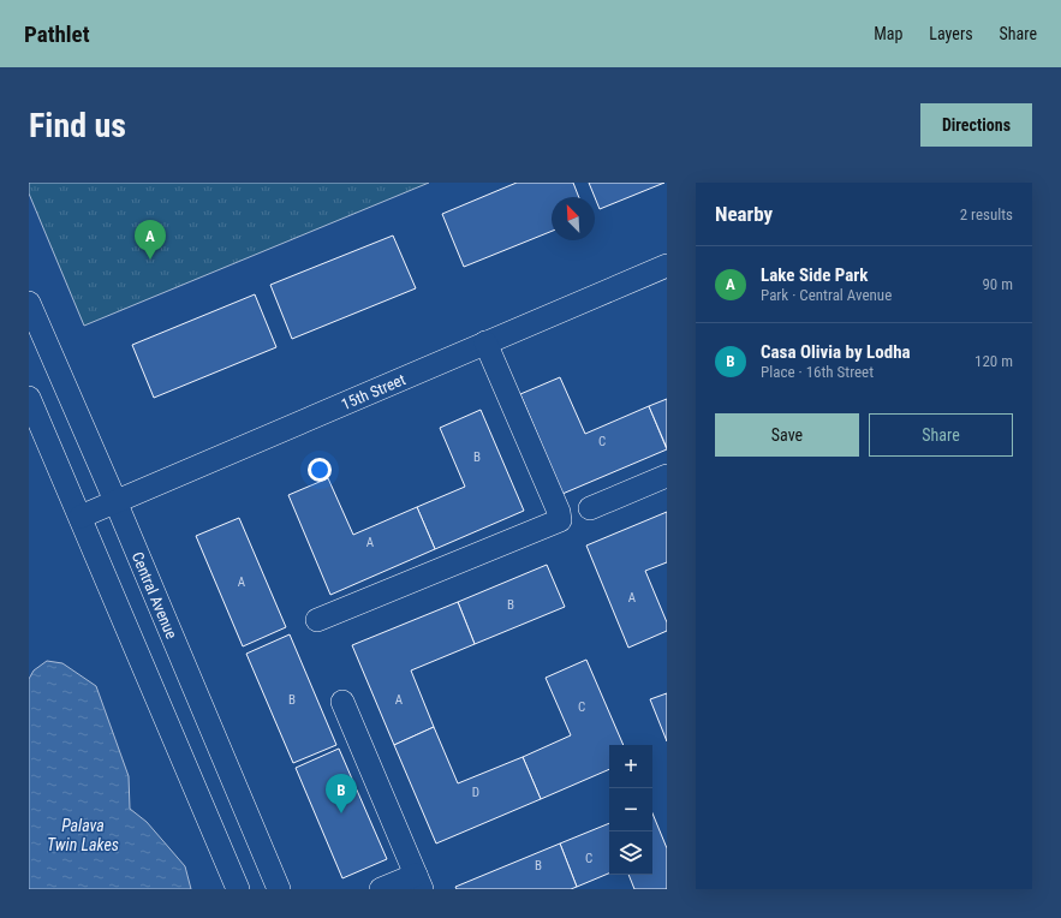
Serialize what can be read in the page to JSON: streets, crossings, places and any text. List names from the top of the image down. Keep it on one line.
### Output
{"streets":{"street":["15th Street","Central Avenue"]},"crossings":[["15th Street","Central Avenue"]],"water":["Palava Twin Lakes"],"house_numbers":["C","B","A","A","A","B","B","A","C","D","C","B"],"north":"top left","page":{"header":"Pathlet","nav":["Map","Layers","Share"],"buttons":["Directions",["Save","Share"]],"title":"Find us","heading":["Nearby","2 results"],"pins":["A","B"],"list":[{"mark":"A","name":"Lake Side Park","note":"Park · Central Avenue","value":"90 m"},{"mark":"B","name":"Casa Olivia by Lodha","note":"Place · 16th Street","value":"120 m"}],"map_buttons":["+","−"]}}
